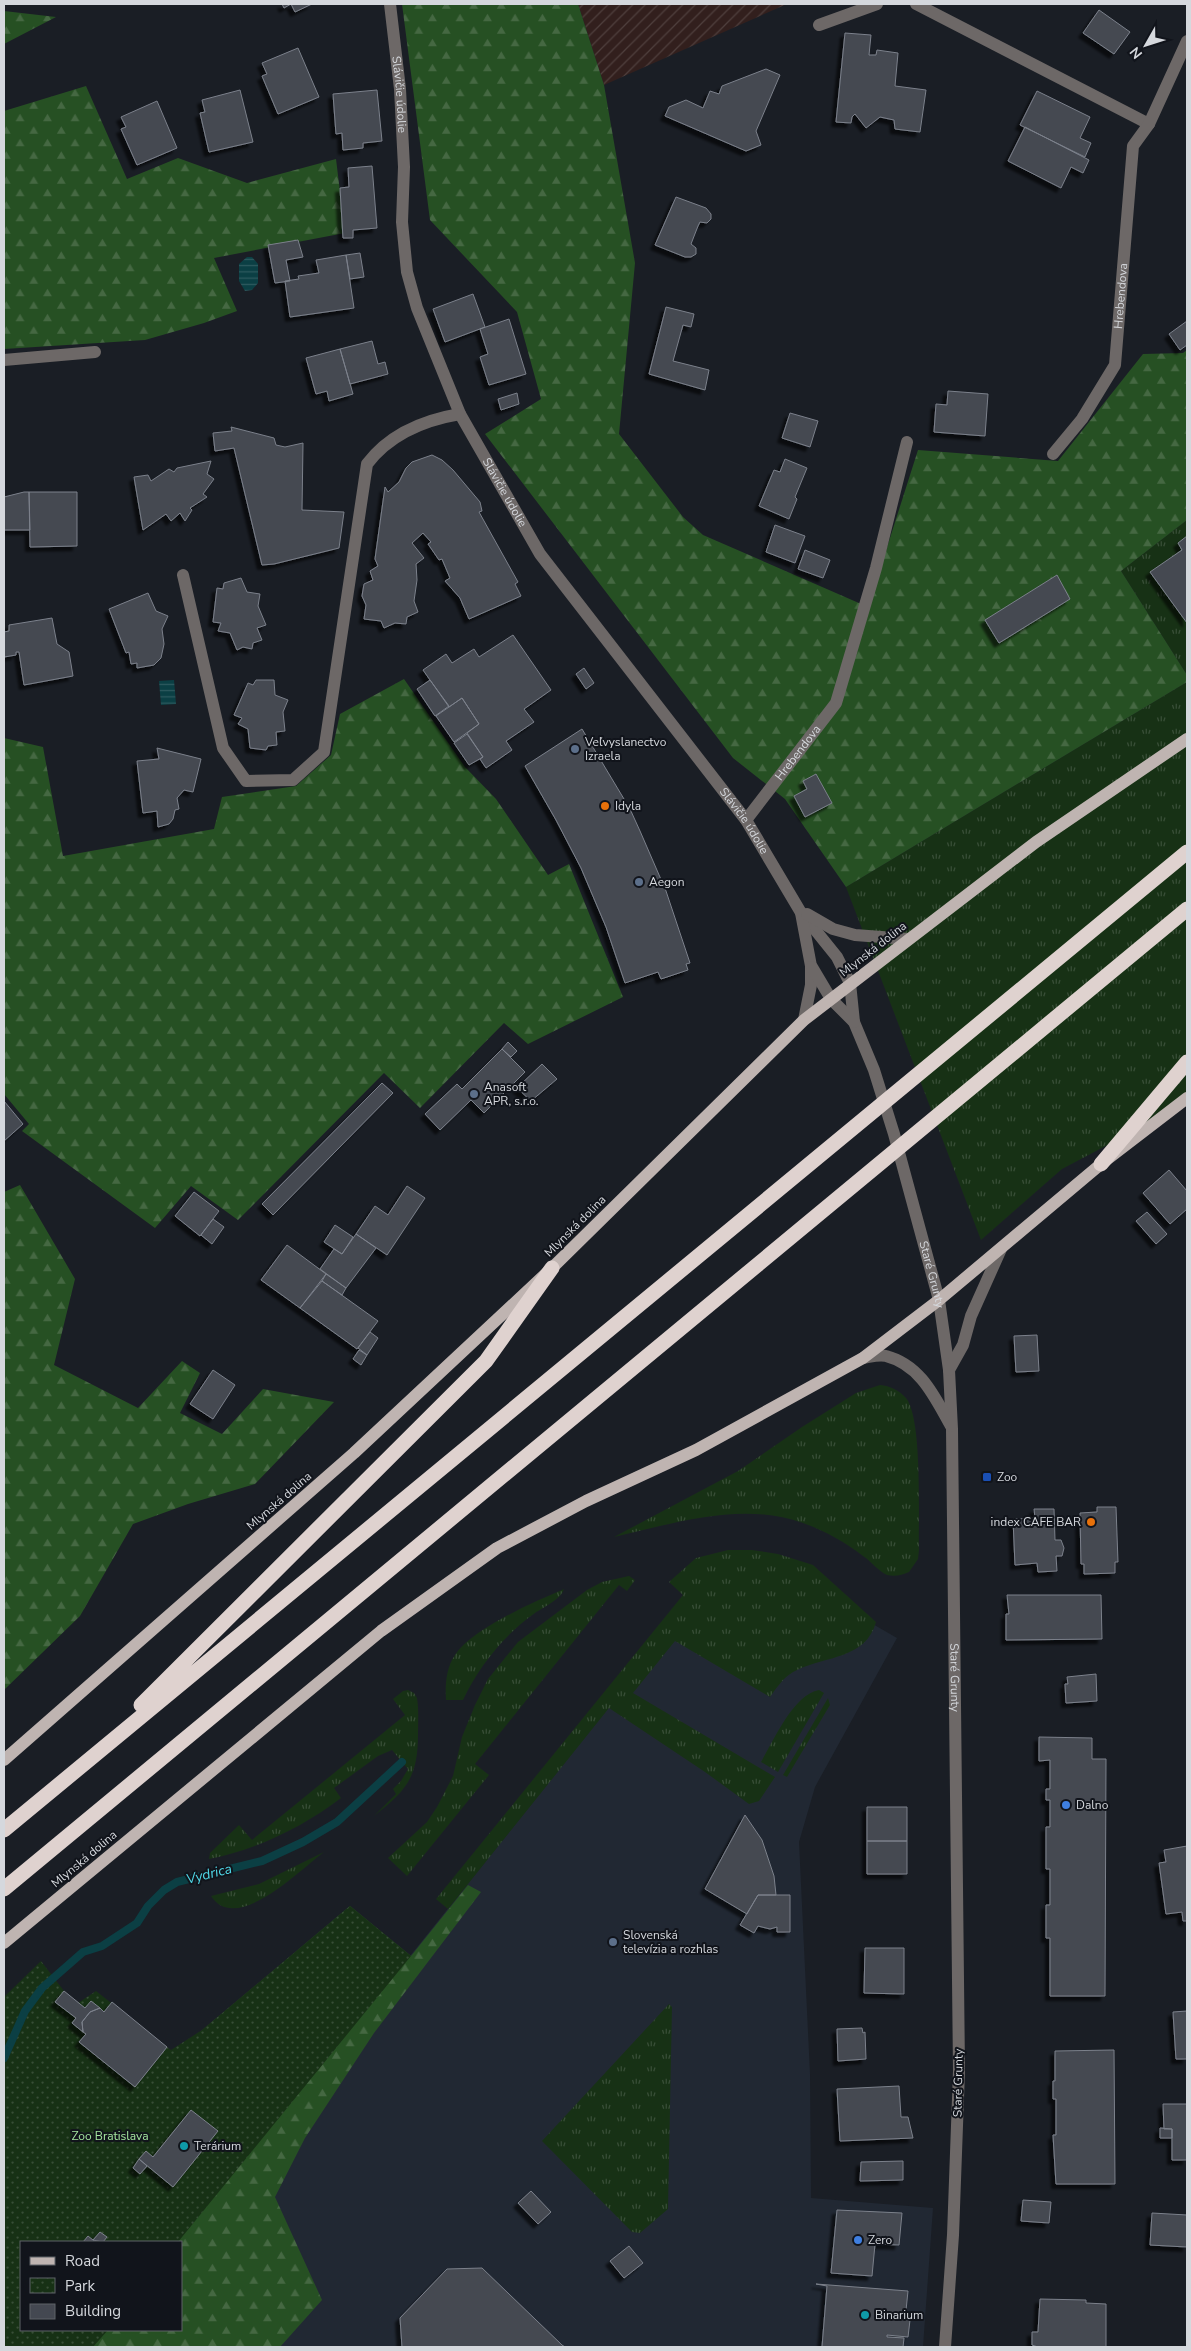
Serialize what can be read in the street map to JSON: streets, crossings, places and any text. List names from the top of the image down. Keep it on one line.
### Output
{"streets":{"main road":["Mlynská dolina"],"street":["Slávičie údolie","Hrebendova","Staré Grunty"]},"crossings":[["Slávičie údolie","Hrebendova"],["Slávičie údolie","Mlynská dolina"],["Slávičie údolie","Staré Grunty"],["Mlynská dolina","Staré Grunty"]],"water":["Vydrica"],"parks":["Zoo Bratislava"],"places":{"other":["Veľvyslanectvo Izraela","Idyla","Aegon","Anasoft APR, s.r.o.","index CAFE BAR","Dalno","Slovenská televízia a rozhlas","Terárium","Zero","Binarium"],"transit":["Zoo"]},"legend":["Road","Park","Building"],"north":"bottom left"}
